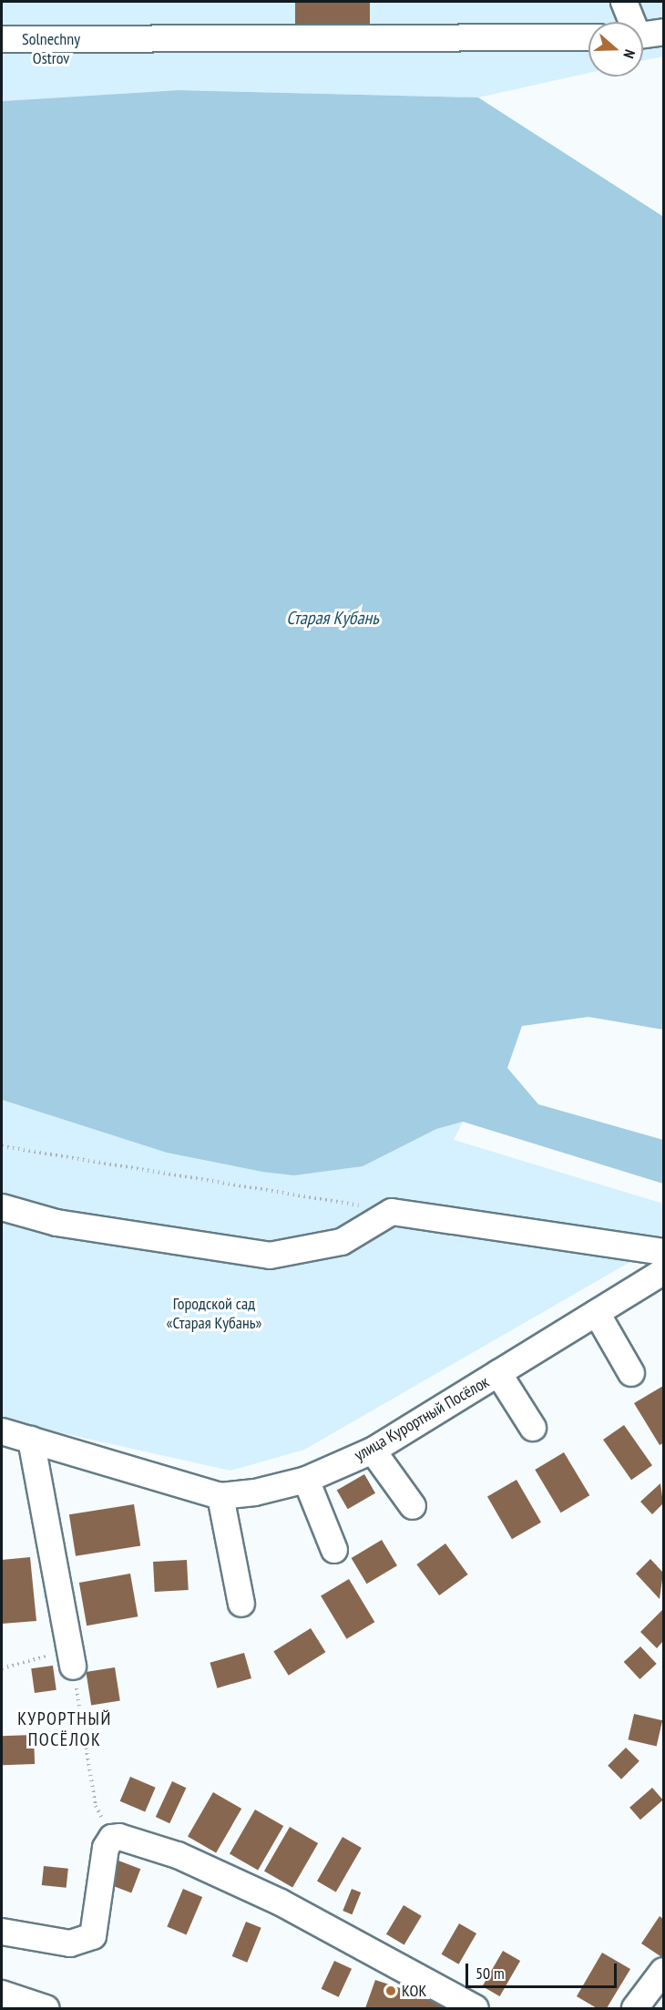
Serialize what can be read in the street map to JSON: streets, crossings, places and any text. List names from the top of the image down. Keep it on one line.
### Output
{"streets":{"street":["улица Курортный Посёлок"]},"districts":["КУРОРТНЫЙ ПОСЁЛОК"],"water":["Старая Кубань"],"parks":["Solnechny Ostrov","Городской сад «Старая Кубань»"],"places":["КОК"],"scale_bar":"50 m","north":"right"}
